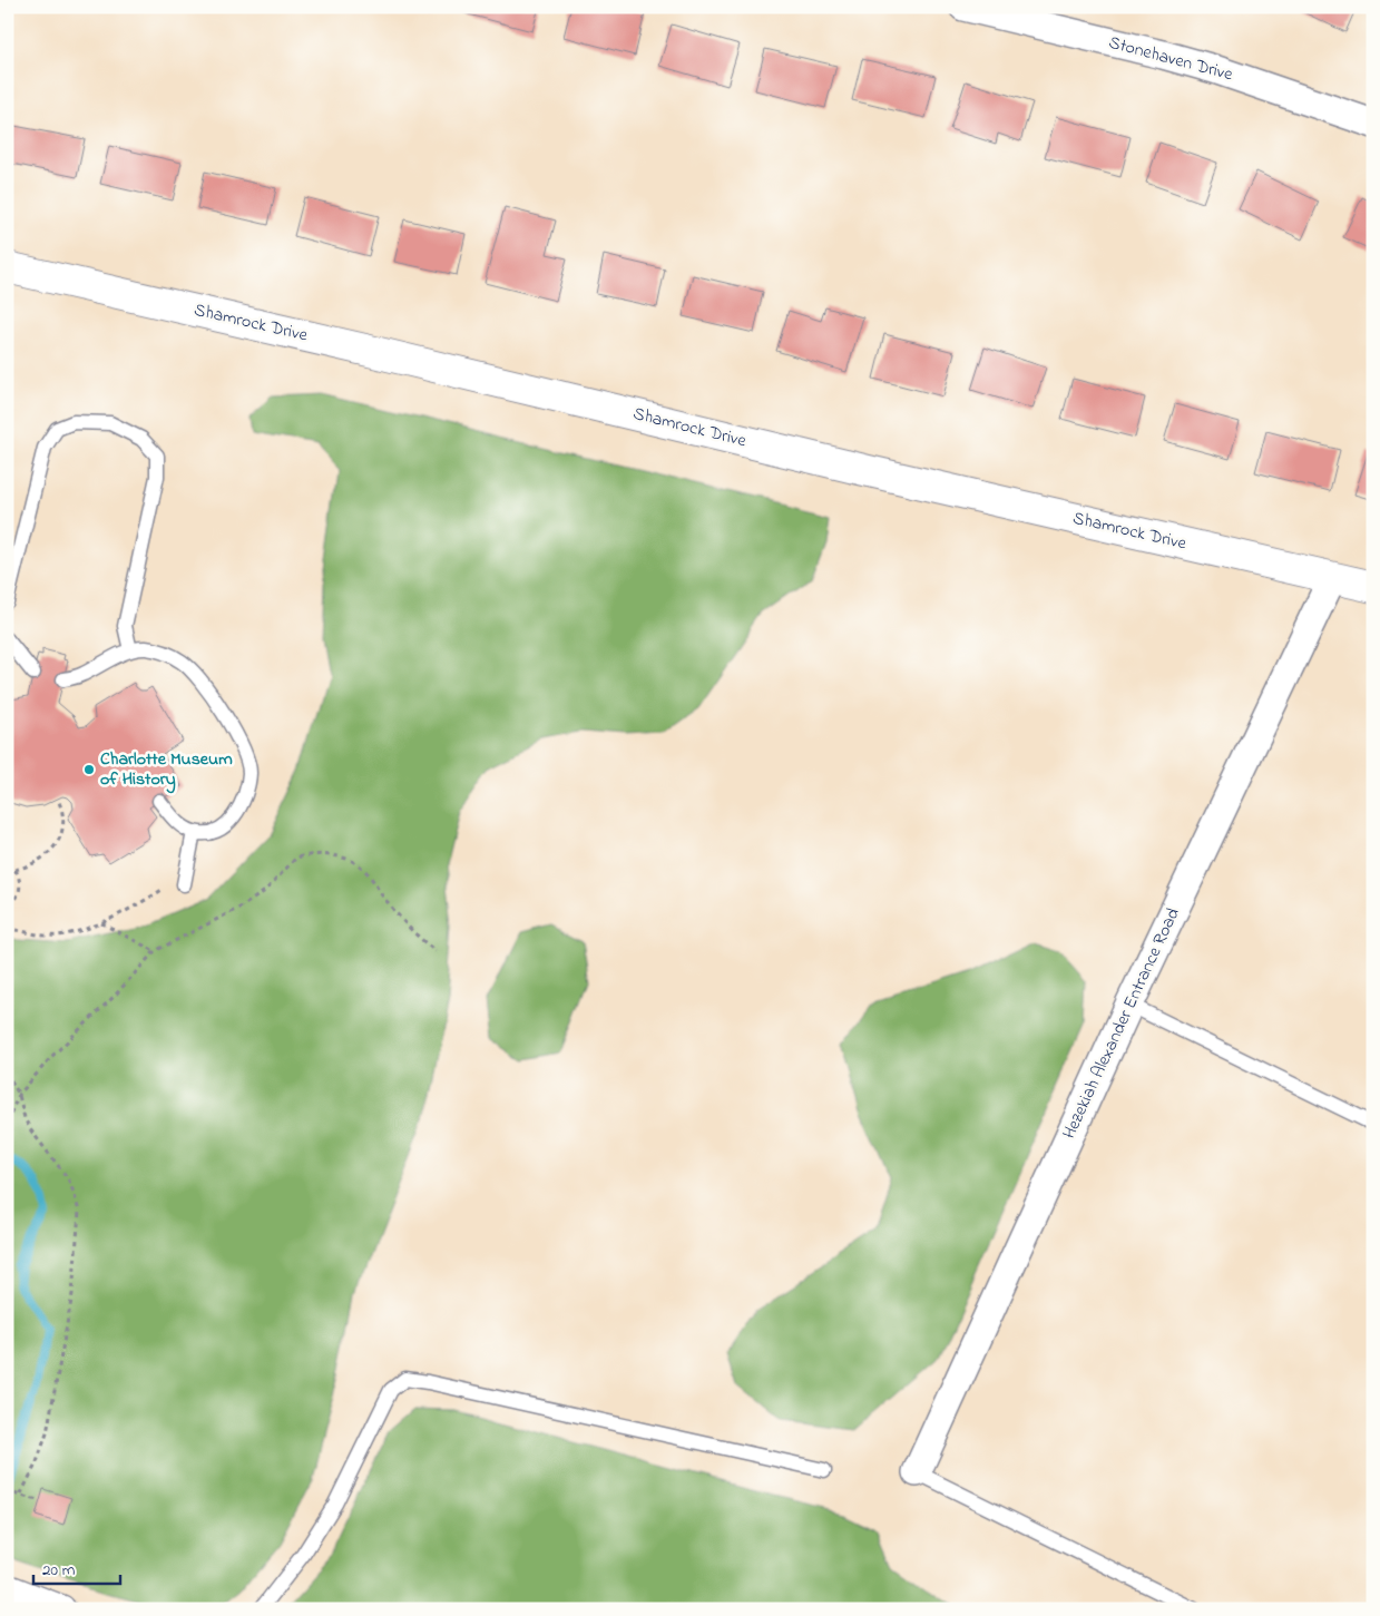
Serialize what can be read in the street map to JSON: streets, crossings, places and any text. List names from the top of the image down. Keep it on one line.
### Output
{"streets":{"street":["Stonehaven Drive","Shamrock Drive","Hezekiah Alexander Entrance Road"]},"crossings":[["Shamrock Drive","Hezekiah Alexander Entrance Road"]],"places":["Charlotte Museum of History"],"scale_bar":"20 m"}
